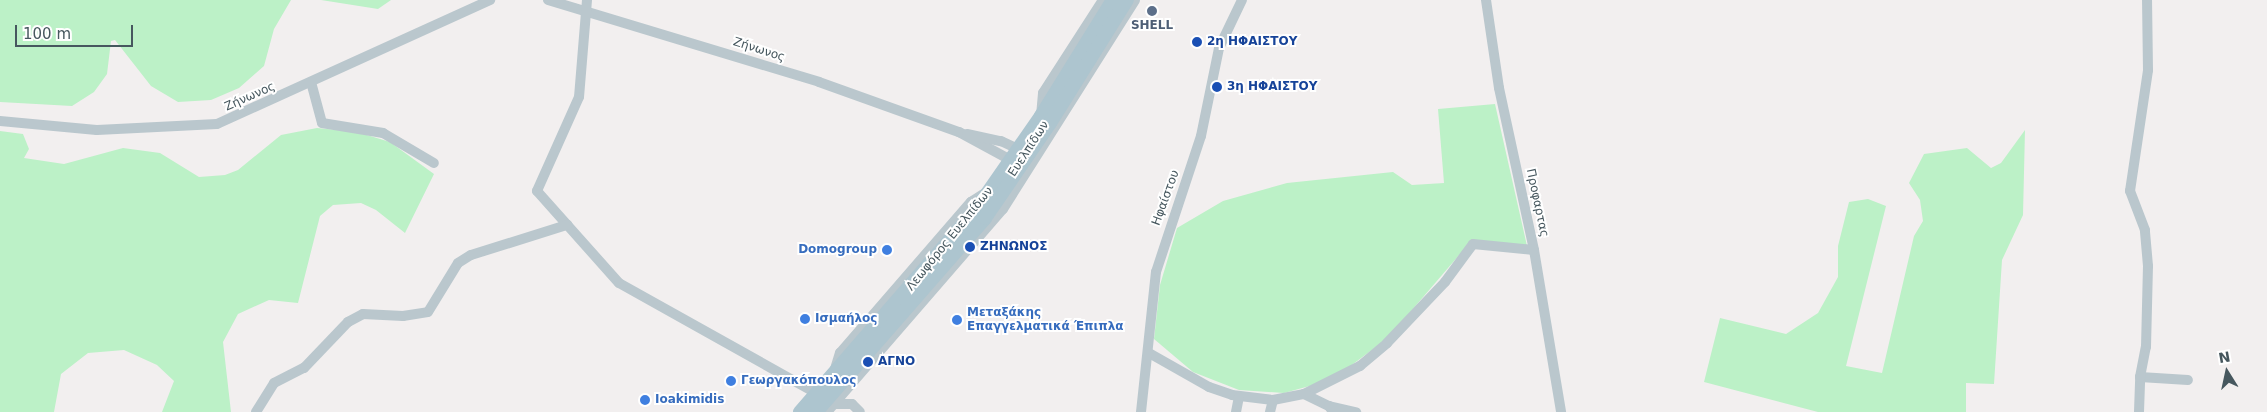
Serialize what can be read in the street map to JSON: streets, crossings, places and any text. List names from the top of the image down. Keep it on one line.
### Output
{"streets":{"main road":["Λεωφόρος Ευελπίδων"],"street":["Ζήνωνος","Ευελπίδων","Ηφαίστου","Προφαρτας"]},"crossings":[["Ζήνωνος","Λεωφόρος Ευελπίδων"],["Ευελπίδων","Λεωφόρος Ευελπίδων"]],"places":["SHELL","2η ΗΦΑΙΣΤΟΥ","3η ΗΦΑΙΣΤΟΥ","ΖΗΝΩΝΟΣ","Domogroup","Ισμαήλος","Μεταξάκης Επαγγελματικά Έπιπλα","ΑΓΝΟ","Γεωργακόπουλος","Ioakimidis"],"scale_bar":"100 m","north":"top"}
